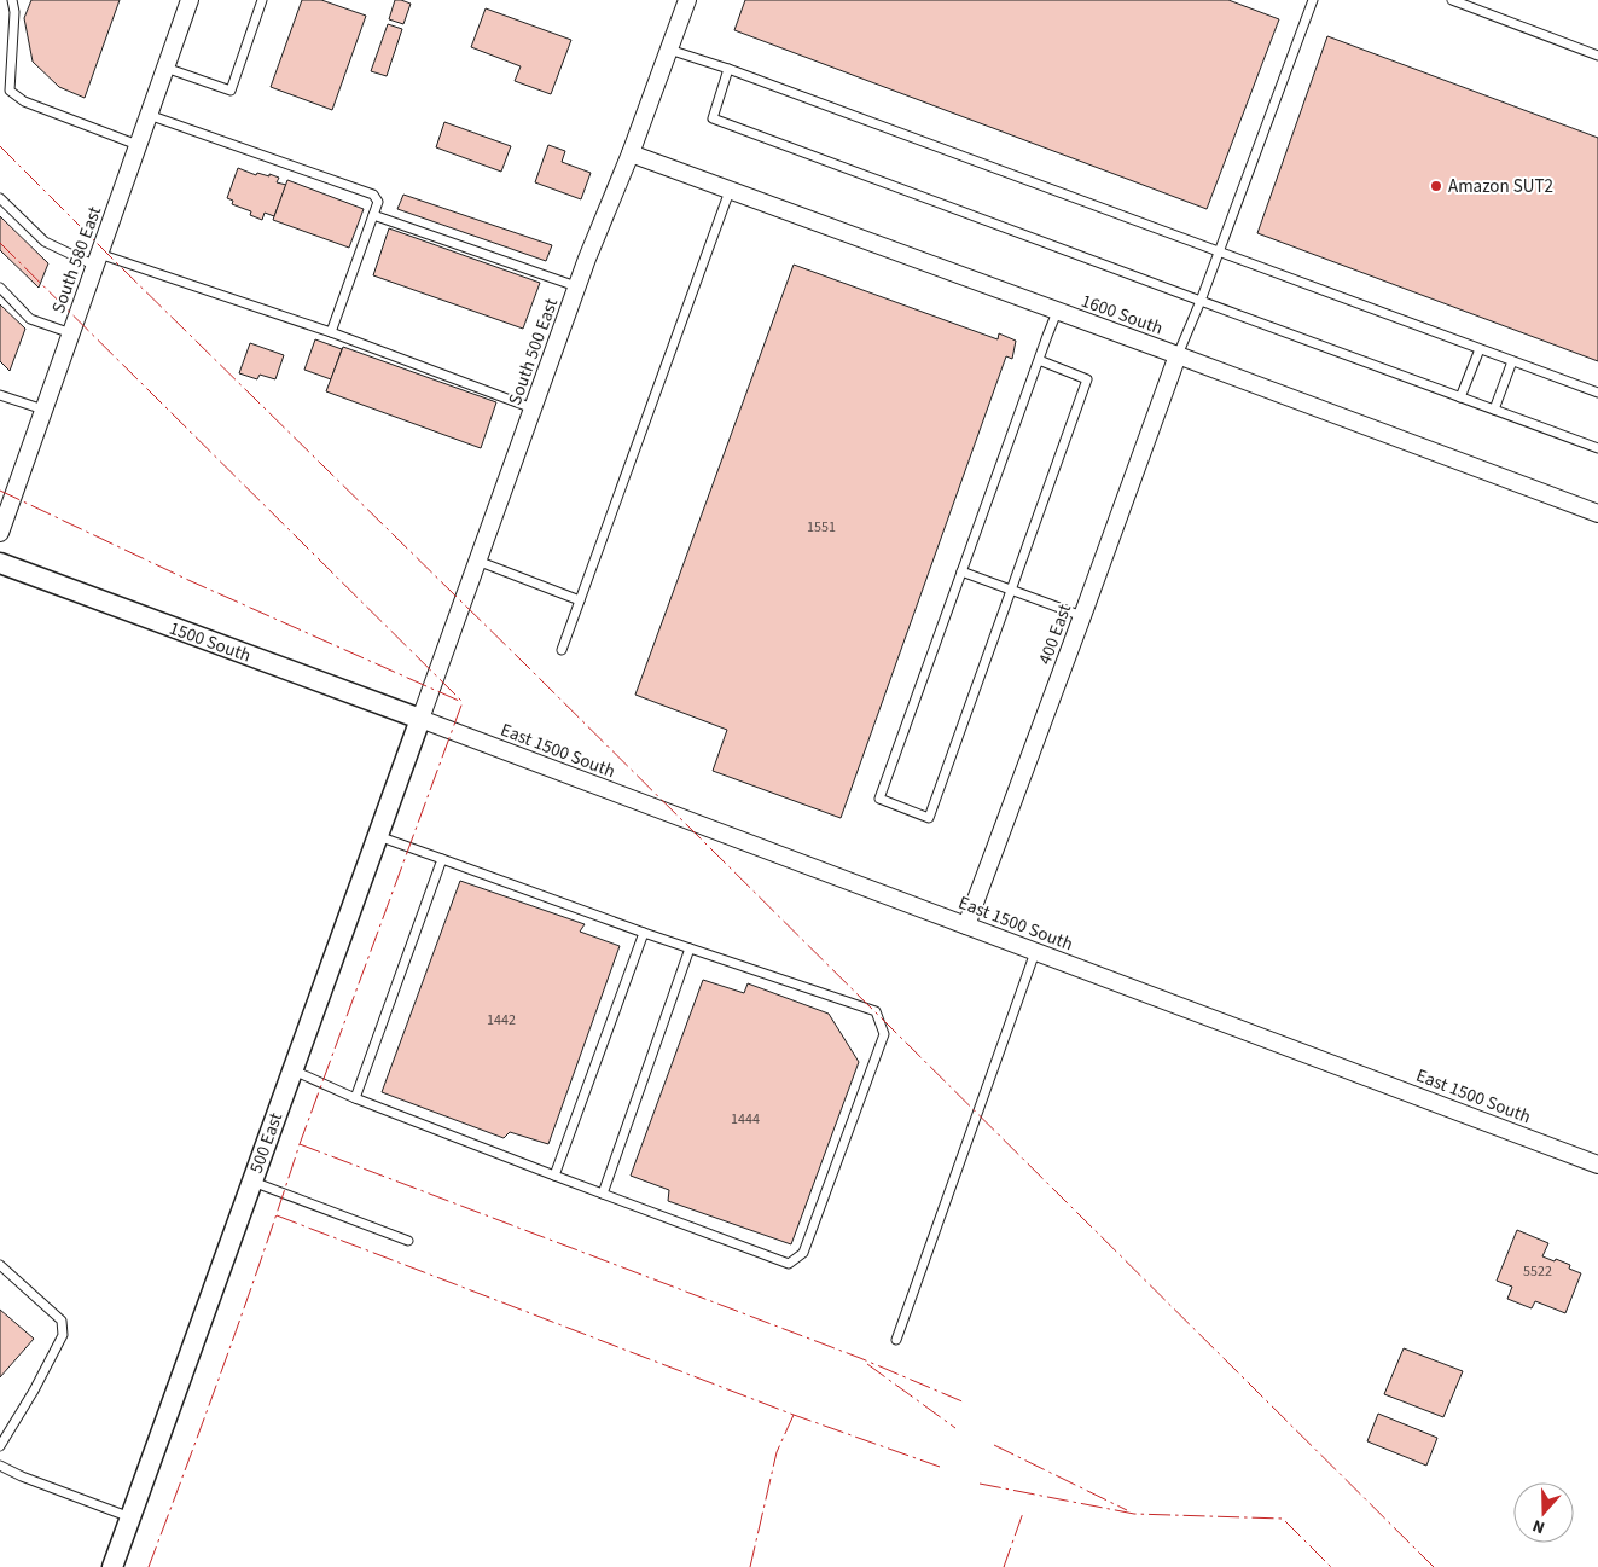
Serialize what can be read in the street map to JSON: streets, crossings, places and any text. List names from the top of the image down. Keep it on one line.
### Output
{"streets":{"street":["South 580 East","1600 South","South 500 East","400 East","1500 South","East 1500 South","500 East"]},"crossings":[["1600 South","South 500 East"],["1600 South","400 East"],["South 500 East","1500 South"],["South 500 East","East 1500 South"],["South 500 East","500 East"],["400 East","East 1500 South"],["1500 South","East 1500 South"],["1500 South","500 East"],["East 1500 South","500 East"]],"places":["Amazon SUT2"],"house_numbers":["1551","1442","1444","5522"],"north":"bottom"}
